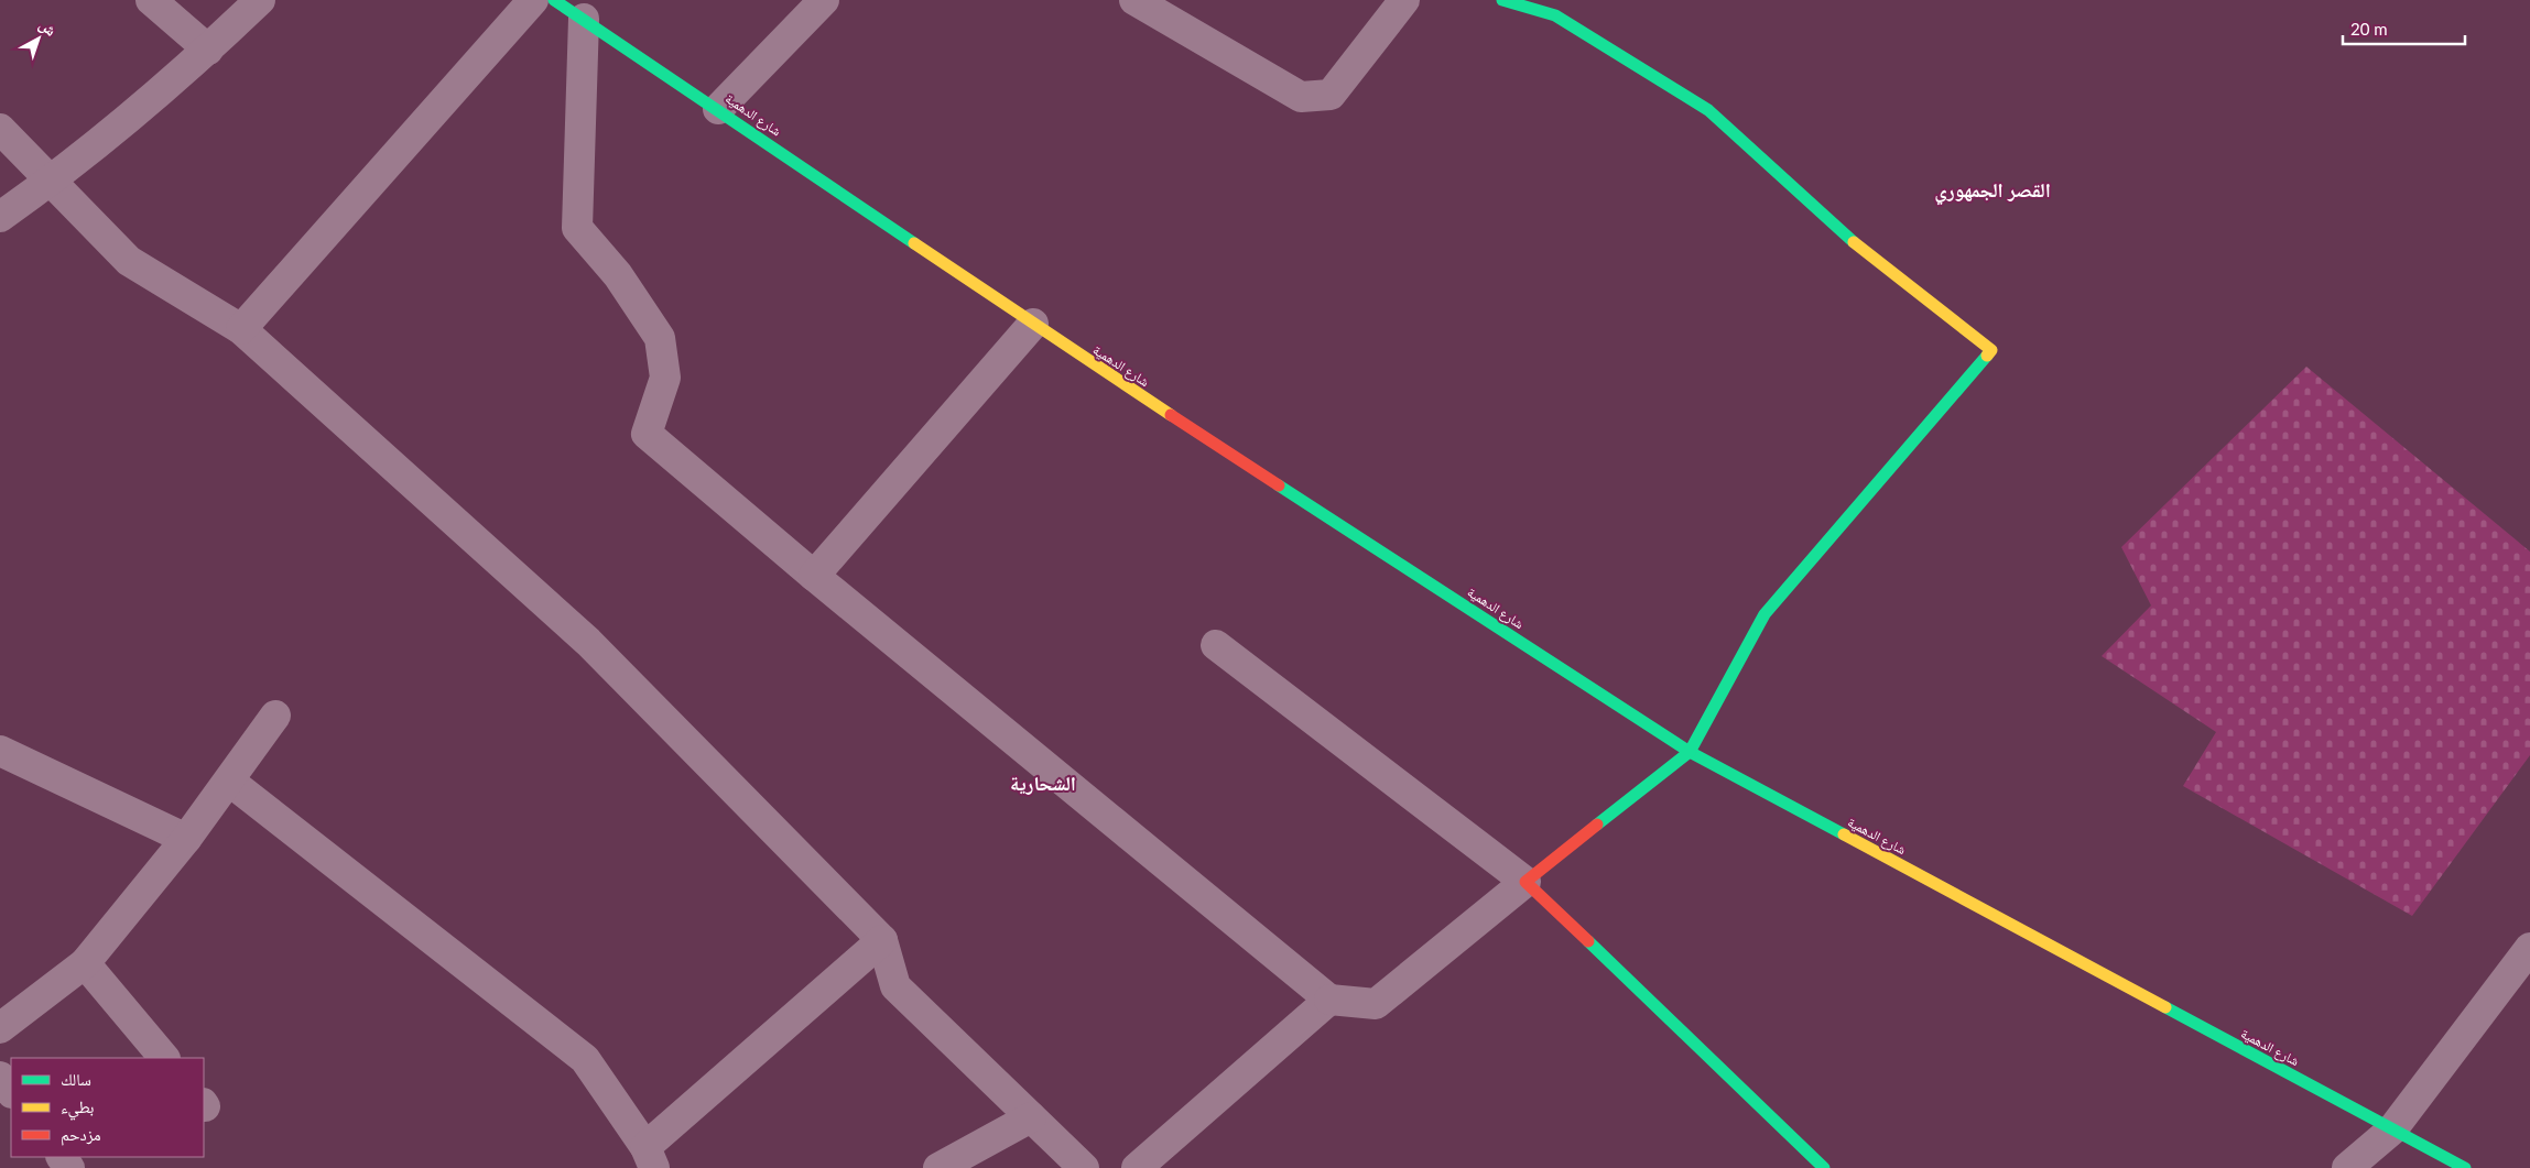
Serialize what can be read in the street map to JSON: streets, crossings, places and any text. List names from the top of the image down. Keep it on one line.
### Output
{"streets":{"street":["شارع الدهمية"]},"districts":["القصر الجمهوري","الشحارية"],"legend":["سالك","بطيء","مزدحم"],"scale_bar":"20 m","north":"top right"}
